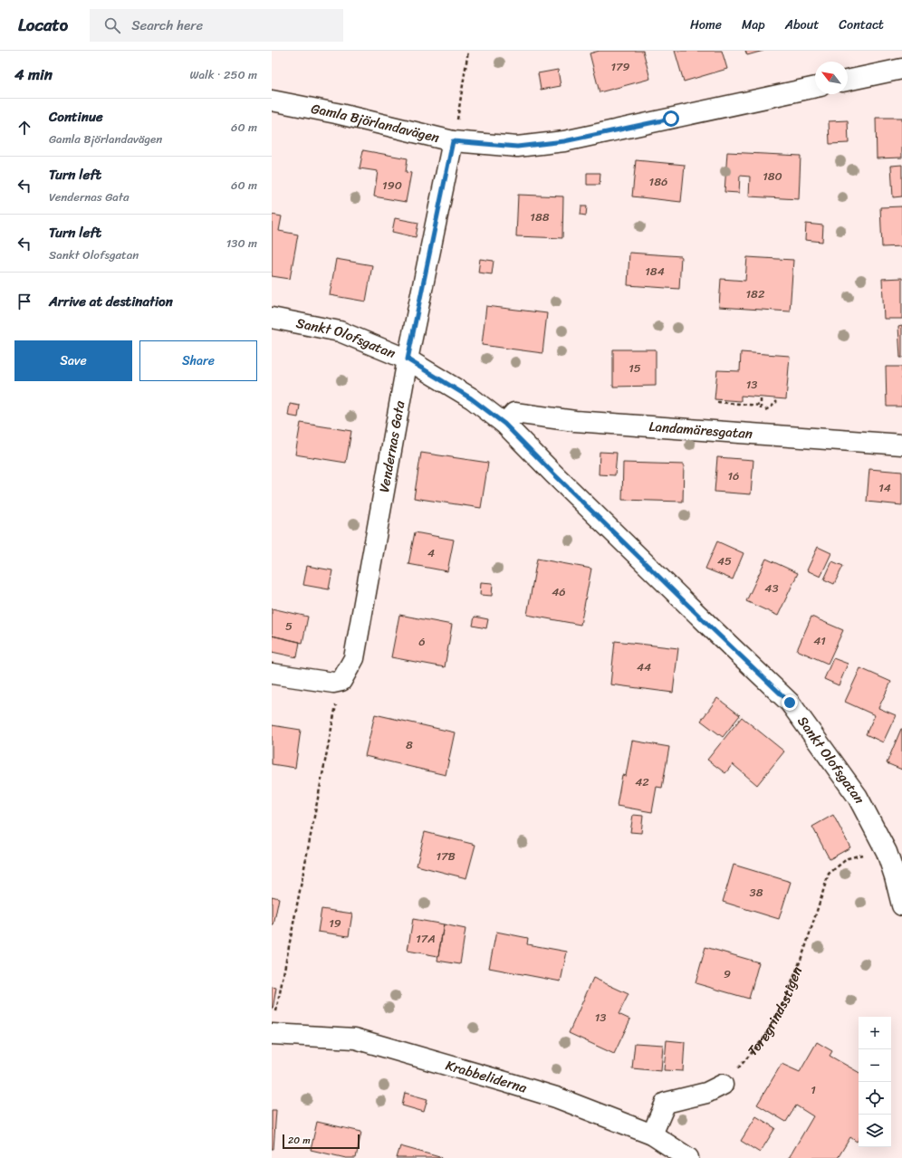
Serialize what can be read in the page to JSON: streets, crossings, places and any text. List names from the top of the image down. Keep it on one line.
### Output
{"streets":{"street":["Gamla Björlandavägen","Sankt Olofsgatan","Landamäresgatan","Vendernas Gata","Krabbeliderna"],"path":["Toregrindsstigen"]},"crossings":[["Gamla Björlandavägen","Vendernas Gata"],["Sankt Olofsgatan","Landamäresgatan"],["Sankt Olofsgatan","Vendernas Gata"]],"house_numbers":["179","180","186","190","188","184","182","15","13","16","14","4","45","43","46","5","41","6","44","8","42","17B","38","19","17A","9","13","1"],"scale_bar":"20 m","north":"top left","page":{"header":"Locato","search":"Search here","nav":["Home","Map","About","Contact"],"heading":["4 min","Walk · 250 m"],"list":[["Continue","Gamla Björlandavägen","60 m"],["Turn left","Vendernas Gata","60 m"],["Turn left","Sankt Olofsgatan","130 m"],"Arrive at destination"],"buttons":["Save","Share"],"map_buttons":["+","−"],"scale":"20 m"}}
